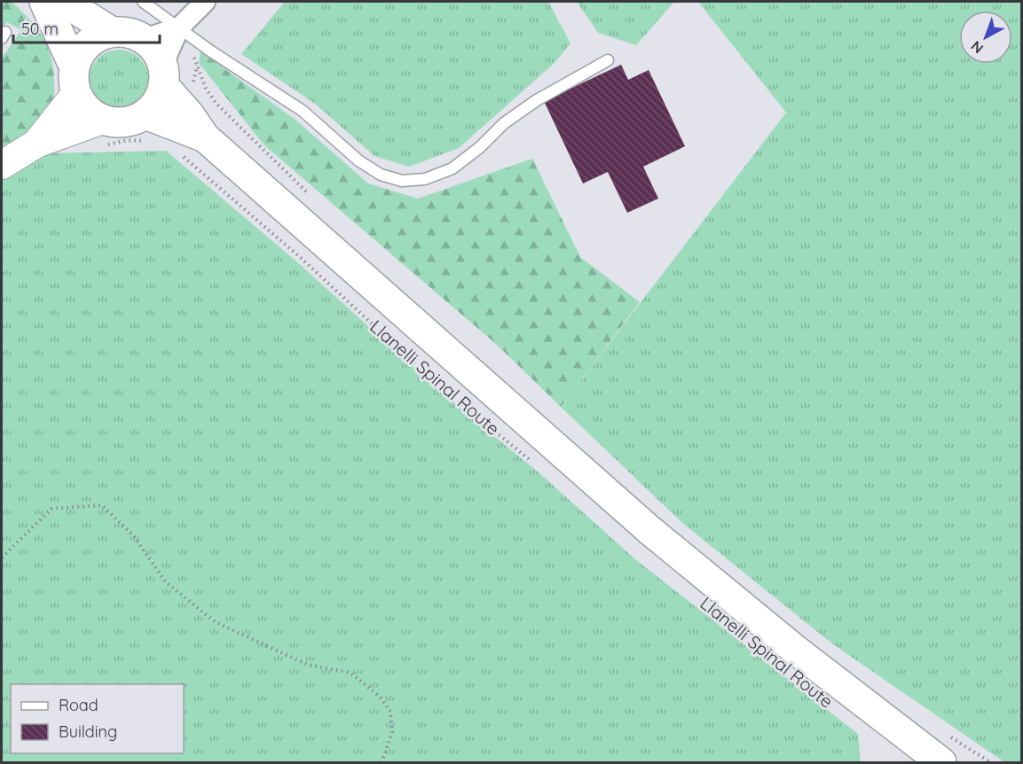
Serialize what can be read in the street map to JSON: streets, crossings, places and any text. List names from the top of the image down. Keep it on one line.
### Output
{"streets":{"path":["Llanelli Spinal Route"]},"legend":["Road","Building"],"scale_bar":"50 m","north":"bottom left"}
